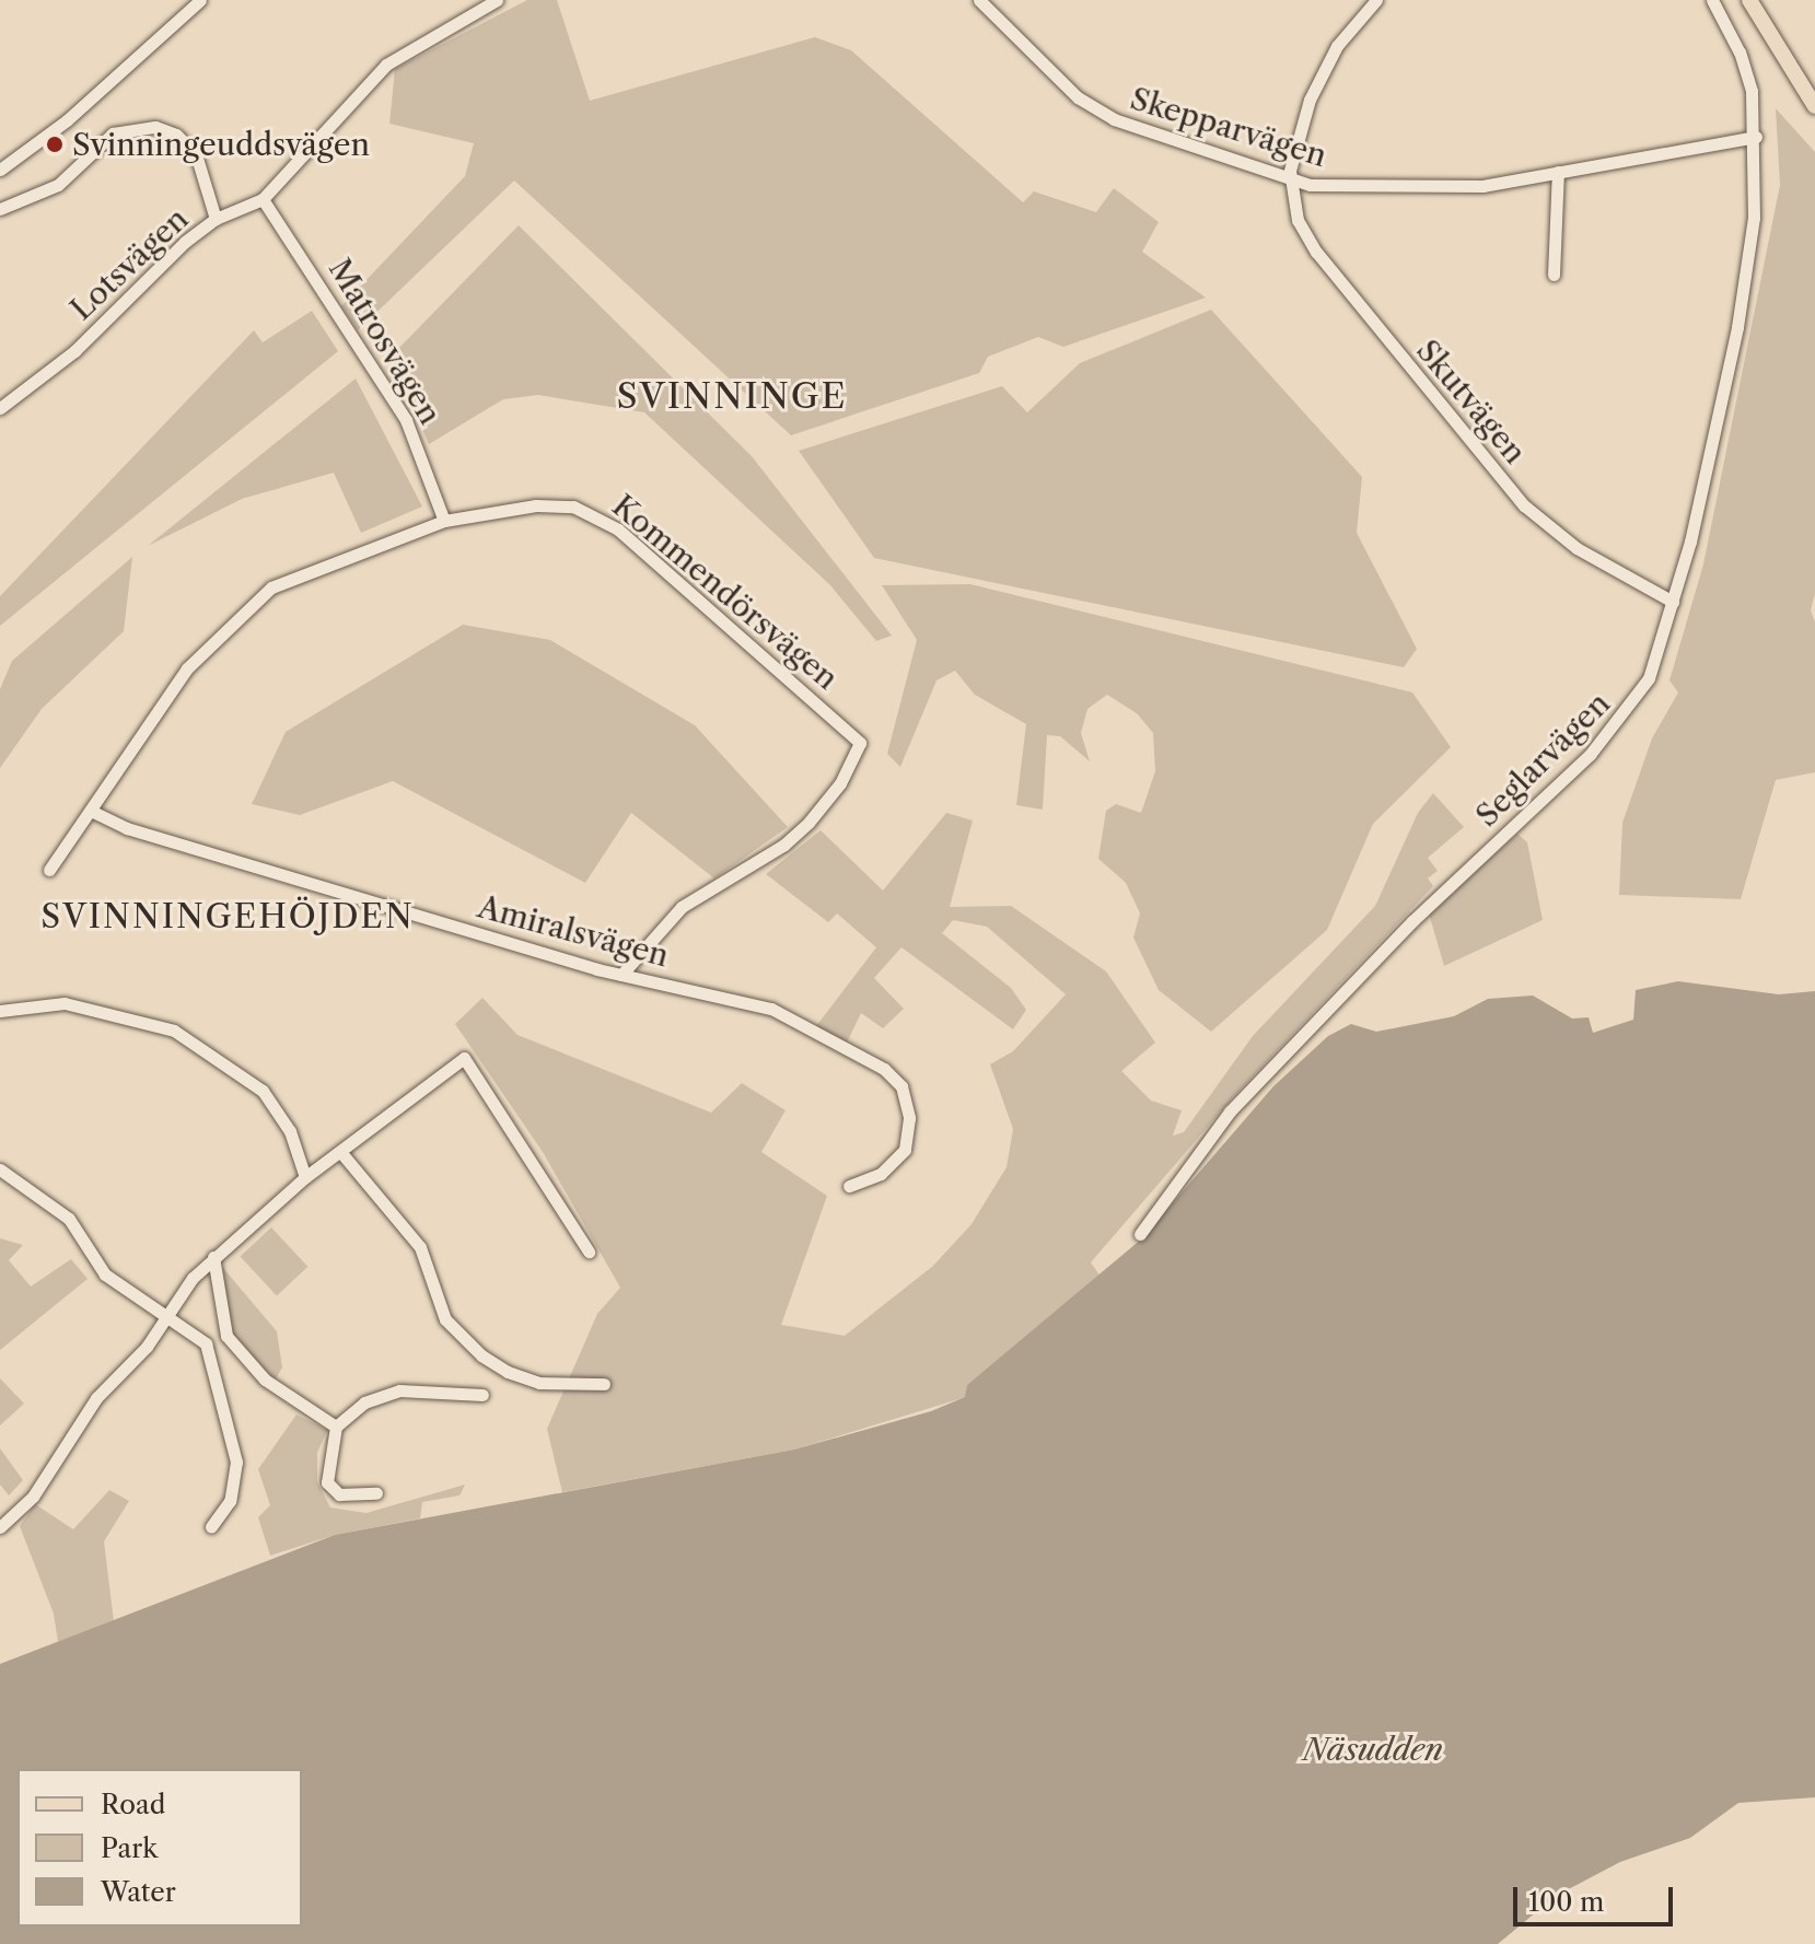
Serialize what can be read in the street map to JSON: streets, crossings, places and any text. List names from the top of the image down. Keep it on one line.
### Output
{"streets":{"street":["Skepparvägen","Lotsvägen","Matrosvägen","Skutvägen","Kommendörsvägen","Seglarvägen","Amiralsvägen"]},"crossings":[["Skepparvägen","Skutvägen"],["Skepparvägen","Seglarvägen"],["Lotsvägen","Matrosvägen"],["Matrosvägen","Kommendörsvägen"],["Skutvägen","Seglarvägen"],["Kommendörsvägen","Amiralsvägen"]],"districts":["SVINNINGE","SVINNINGEHÖJDEN"],"parks":["Näsudden"],"places":["Svinningeuddsvägen"],"legend":["Road","Park","Water"],"scale_bar":"100 m"}
